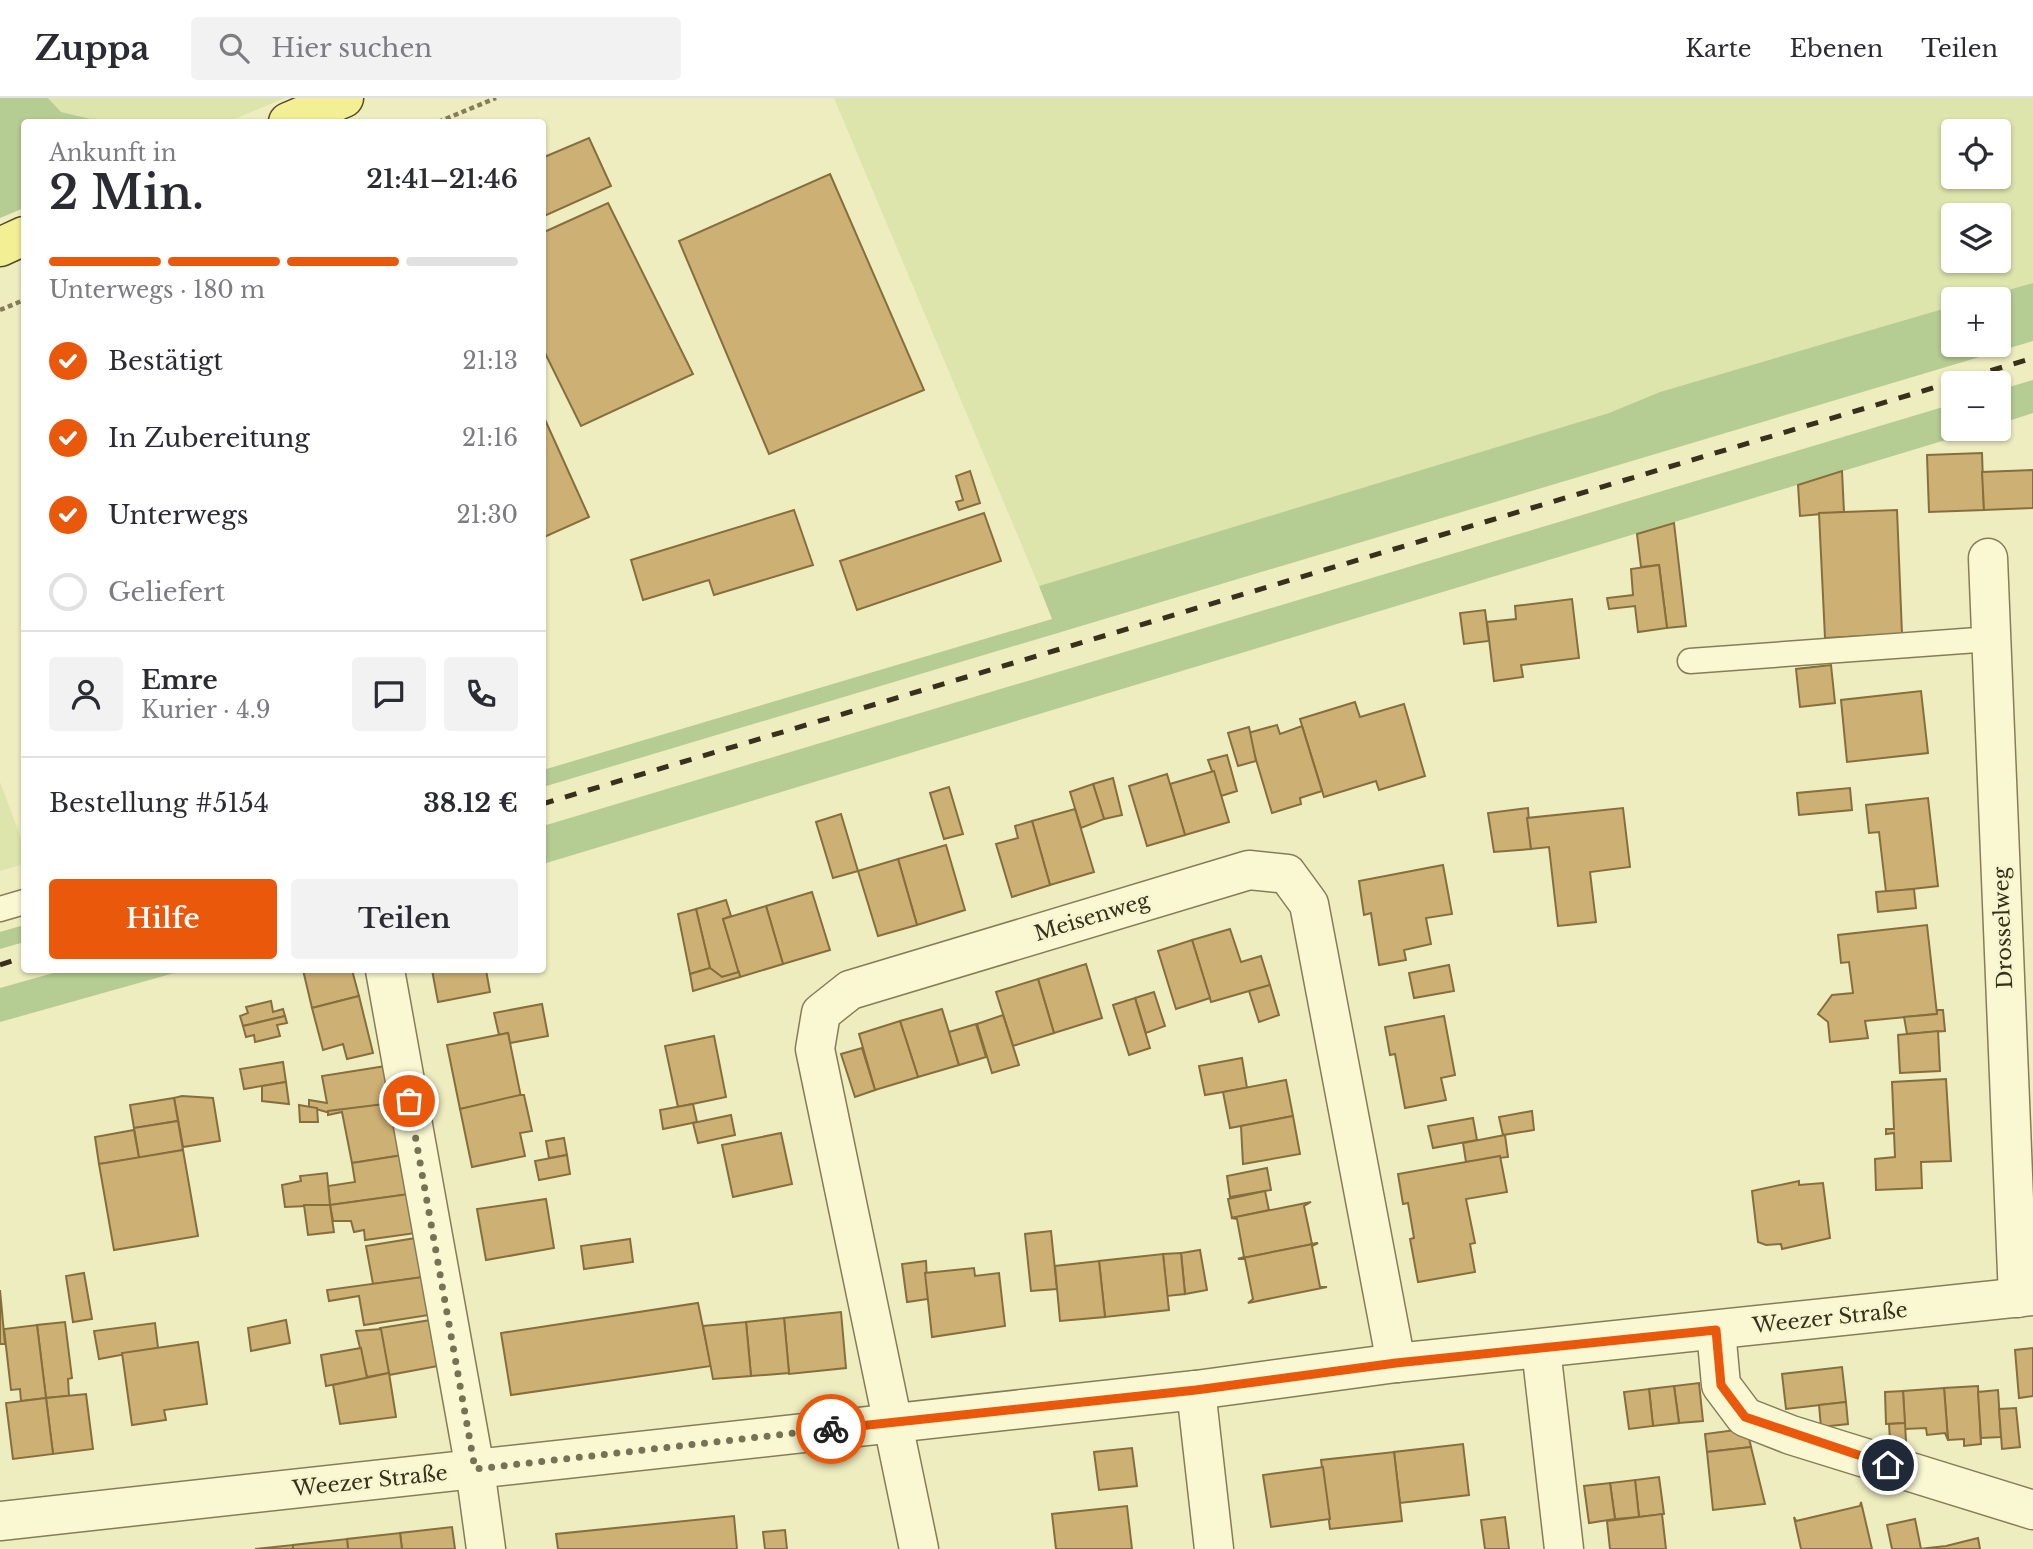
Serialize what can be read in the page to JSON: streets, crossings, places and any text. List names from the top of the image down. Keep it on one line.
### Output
{"streets":{"street":["Meisenweg","Drosselweg","Weezer Straße"]},"crossings":[["Meisenweg","Weezer Straße"],["Drosselweg","Weezer Straße"]],"page":{"header":"Zuppa","search":"Hier suchen","nav":["Karte","Ebenen","Teilen"],"map_buttons":["+","−"],"heading":["2 Min.","Ankunft in","21:41–21:46"],"panel":["Emre","Kurier · 4.9","Bestellung #5154","38.12 €"],"bar":"Unterwegs · 180 m","list":[["Bestätigt","21:13"],["In Zubereitung","21:16"],["Unterwegs","21:30"],"Geliefert"],"buttons":["Hilfe","Teilen"]}}
